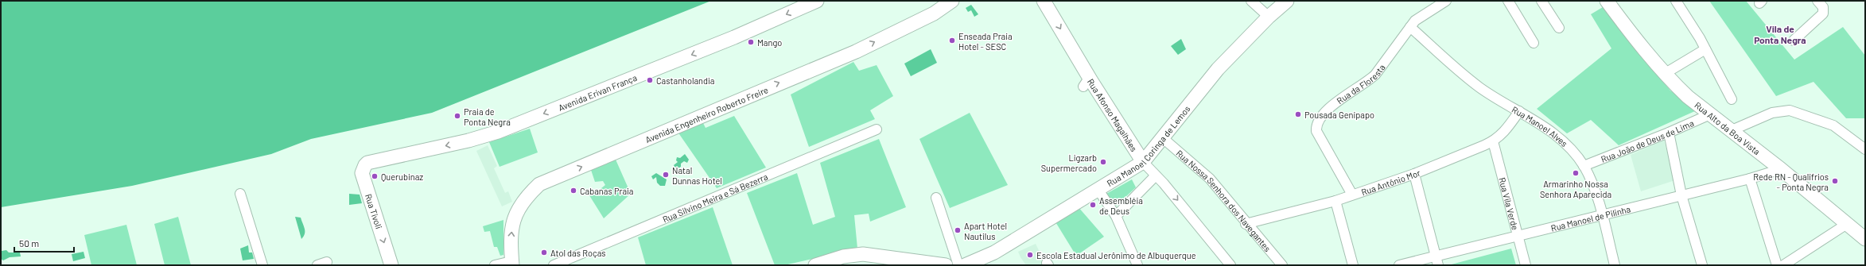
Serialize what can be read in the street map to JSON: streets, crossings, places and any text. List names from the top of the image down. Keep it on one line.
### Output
{"streets":{"street":["Rua da Floresta","Avenida Erivan França","Avenida Engenheiro Roberto Freire","Rua Afonso Magalhães","Rua Manoel Alves","Rua Alto da Boa Vista","Rua João de Deus de Lima","Rua Manoel Coringa de Lemos","Rua Antônio Mor","Rua Silvino Meira e Sá Bezerra","Rua Nossa Senhora dos Navegantes","Rua Vila Verde","Rua Tivoli","Rua Manoel de Pilinha"]},"crossings":[["Rua da Floresta","Rua Manoel Alves"],["Rua da Floresta","Rua Antônio Mor"],["Avenida Erivan França","Rua Tivoli"],["Rua Afonso Magalhães","Rua Manoel Coringa de Lemos"],["Rua Manoel Alves","Rua João de Deus de Lima"],["Rua Manoel Alves","Rua Antônio Mor"],["Rua Manoel Alves","Rua Manoel de Pilinha"],["Rua Alto da Boa Vista","Rua João de Deus de Lima"],["Rua Alto da Boa Vista","Rua Manoel de Pilinha"],["Rua Manoel Coringa de Lemos","Rua Nossa Senhora dos Navegantes"],["Rua Antônio Mor","Rua Nossa Senhora dos Navegantes"],["Rua Antônio Mor","Rua Vila Verde"],["Rua Vila Verde","Rua Manoel de Pilinha"]],"one_way":["Avenida Erivan França","Avenida Engenheiro Roberto Freire","Rua Afonso Magalhães","Rua Tivoli"],"districts":["Vila de Ponta Negra"],"places":["Enseada Praia Hotel - SESC","Mango","Castanholandia","Pousada Genipapo","Praia de Ponta Negra","Ligzarb Supermercado","Armarinho Nossa Senhora Aparecida","Natal Dunnas Hotel","Querubinaz","Rede RN - Qualifrios - Ponta Negra","Cabanas Praia","Assembléia de Deus","Apart Hotel Nautilus","Atol das Roças","Escola Estadual Jerônimo de Albuquerque"],"scale_bar":"50 m"}
